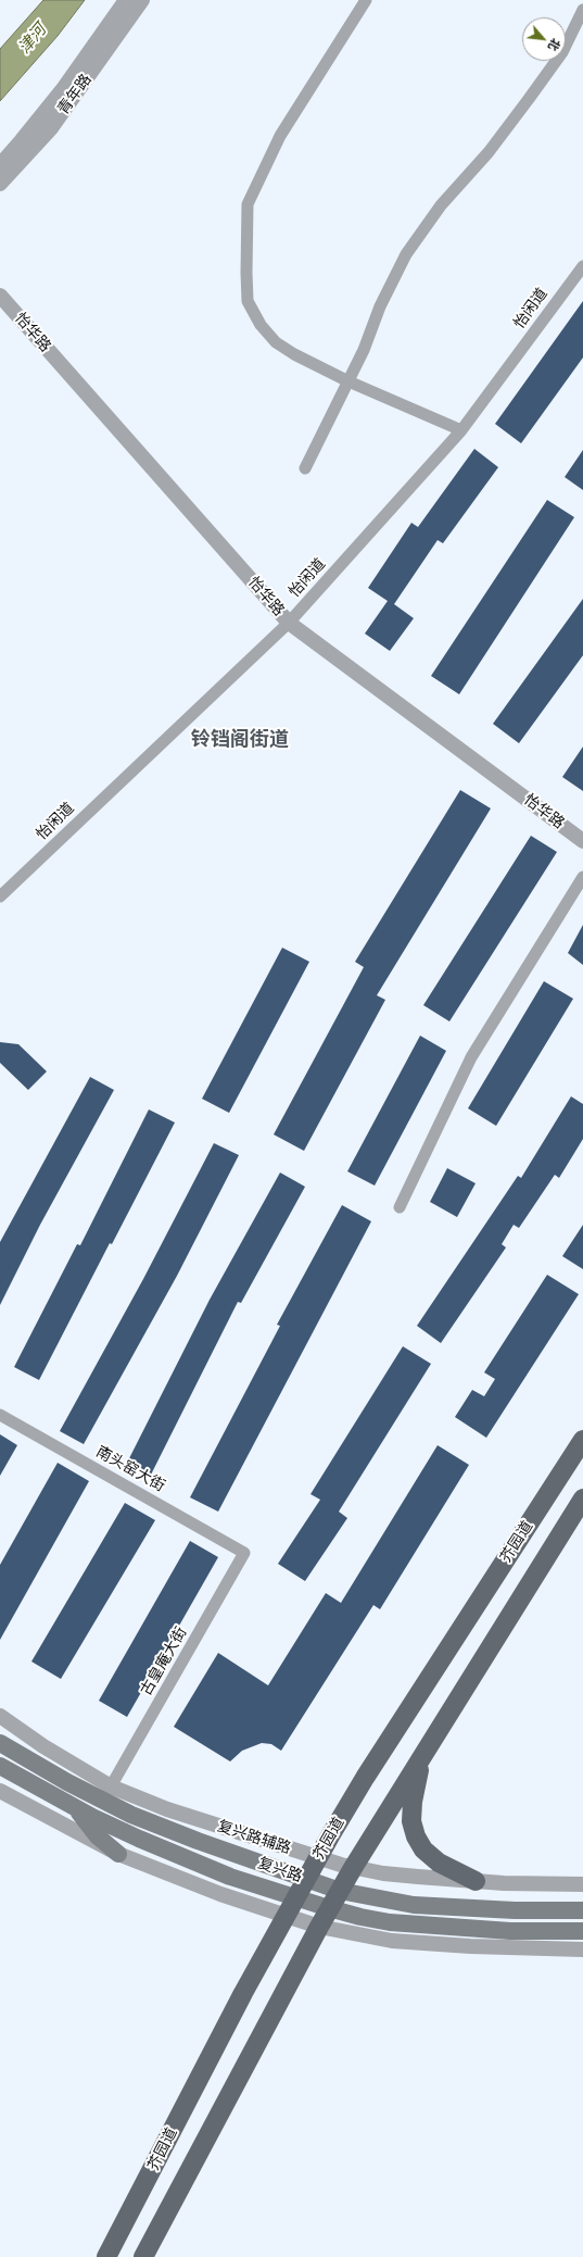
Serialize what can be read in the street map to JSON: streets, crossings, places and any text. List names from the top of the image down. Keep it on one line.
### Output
{"streets":{"main road":["芥园道","复兴路"],"street":["青年路","怡闲道","怡华路","南头窑大街","古皇庵大街","复兴路辅路"]},"crossings":[["怡闲道","怡华路"],["南头窑大街","古皇庵大街"],["芥园道","复兴路辅路"],["芥园道","复兴路"],["古皇庵大街","复兴路辅路"]],"districts":["铃铛阁街道"],"water":["津河"],"north":"bottom right"}
